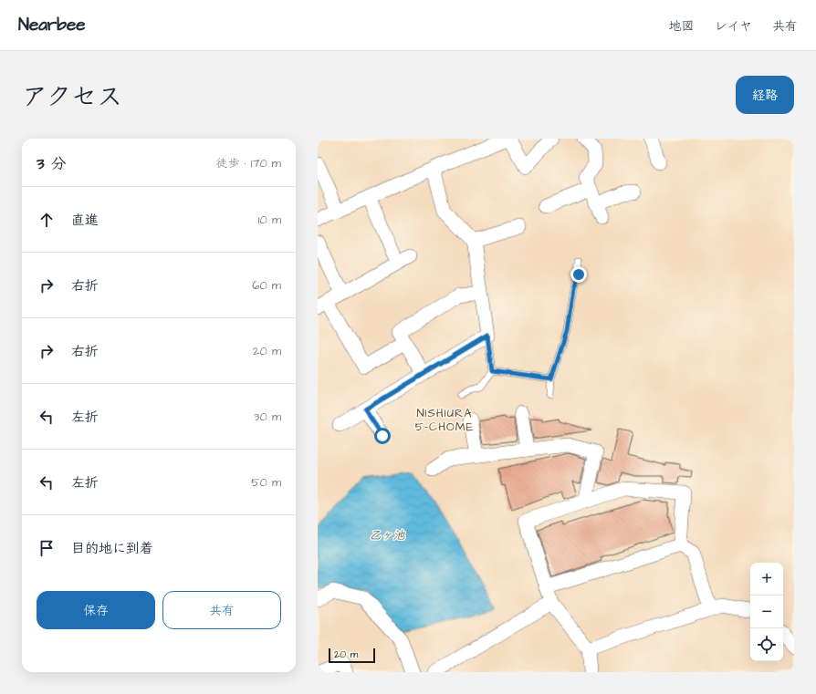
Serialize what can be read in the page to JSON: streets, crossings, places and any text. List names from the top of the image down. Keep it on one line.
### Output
{"districts":["NISHIURA 5-CHOME"],"water":["乙ヶ池"],"scale_bar":"20 m","page":{"header":"Nearbee","nav":["地図","レイヤ","共有"],"title":"アクセス","buttons":["経路",["保存","共有"]],"heading":["3 分","徒歩 · 170 m"],"list":[["直進","10 m"],["右折","60 m"],["右折","20 m"],["左折","30 m"],["左折","50 m"],"目的地に到着"],"map_buttons":["+","−"],"scale":"20 m"}}
